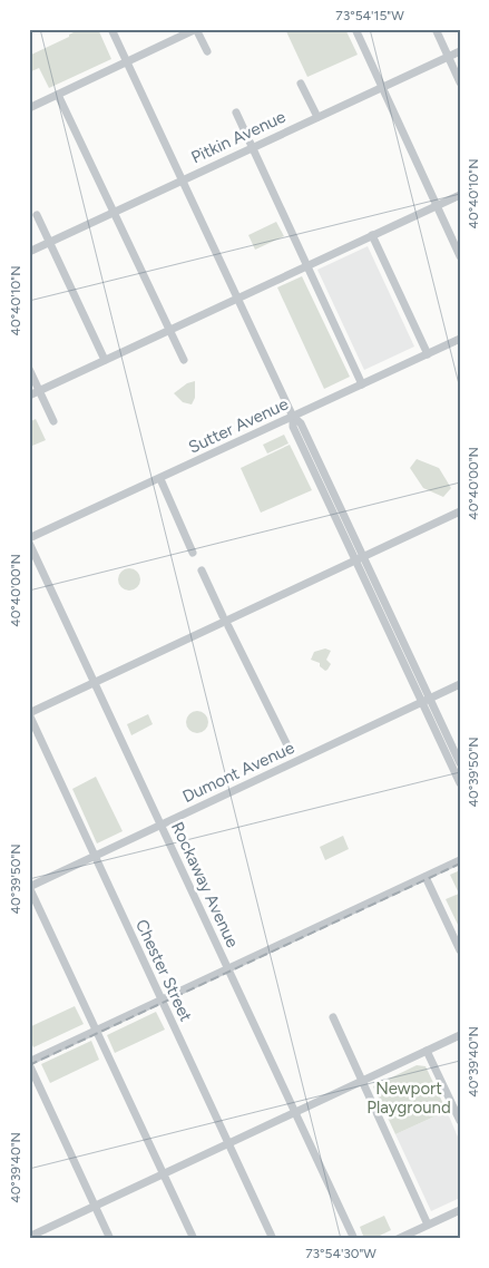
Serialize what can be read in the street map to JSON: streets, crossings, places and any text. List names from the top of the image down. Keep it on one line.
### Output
{"streets":{"street":["Pitkin Avenue","Sutter Avenue","Dumont Avenue","Rockaway Avenue","Chester Street"]},"crossings":[["Dumont Avenue","Rockaway Avenue"],["Dumont Avenue","Chester Street"]],"parks":["Newport Playground"],"coordinates":["73°54'15\"W","40°40'10\"N","40°40'00\"N","40°39'50\"N","40°39'40\"N","73°54'30\"W"]}
